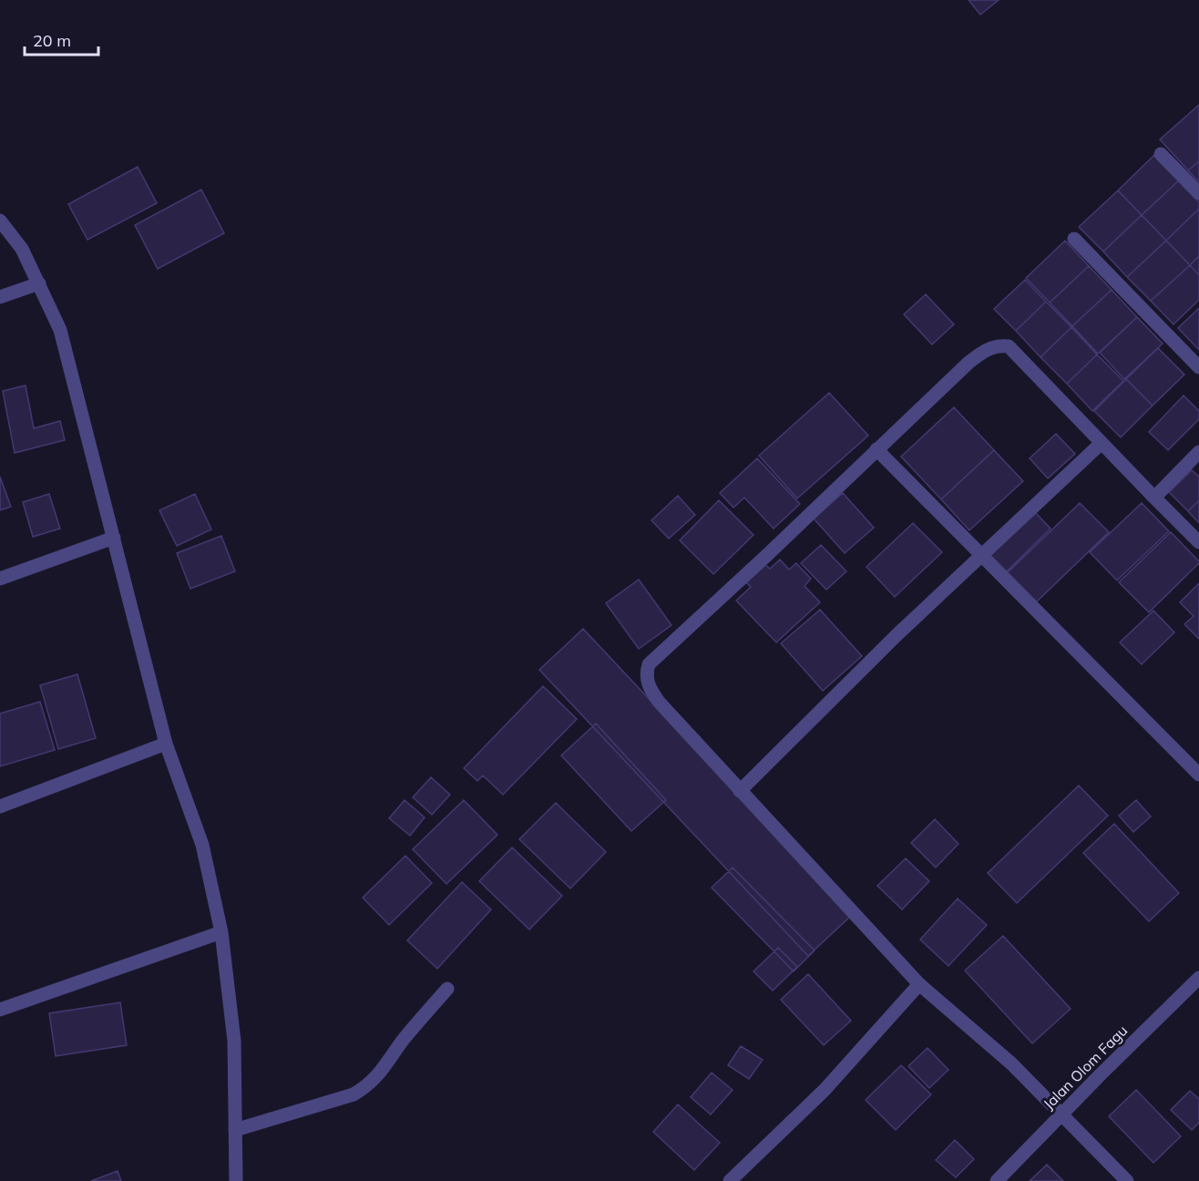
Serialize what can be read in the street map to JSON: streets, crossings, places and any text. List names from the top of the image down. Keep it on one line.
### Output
{"streets":{"street":["Jalan Olom Fagu"]},"scale_bar":"20 m"}
